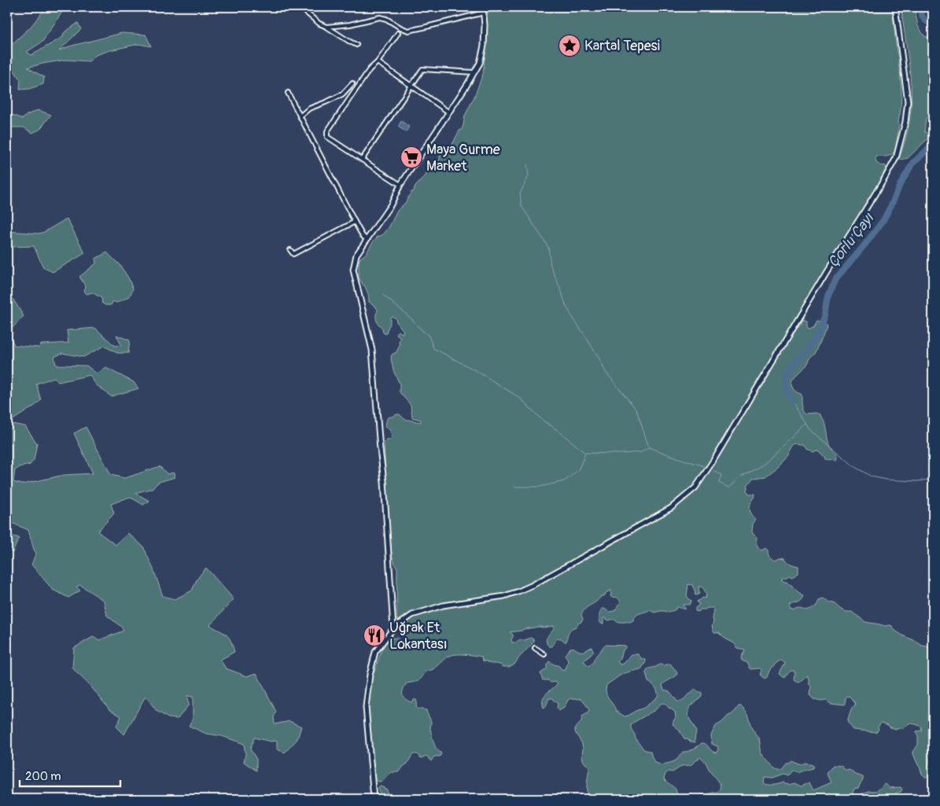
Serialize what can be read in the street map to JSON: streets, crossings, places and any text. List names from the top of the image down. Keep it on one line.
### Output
{"water":["Çorlu Çayı"],"places":{"place":["Kartal Tepesi"],"supermarket":["Maya Gurme Market"],"restaurant":["Uğrak Et Lokantası"]},"scale_bar":"200 m"}
